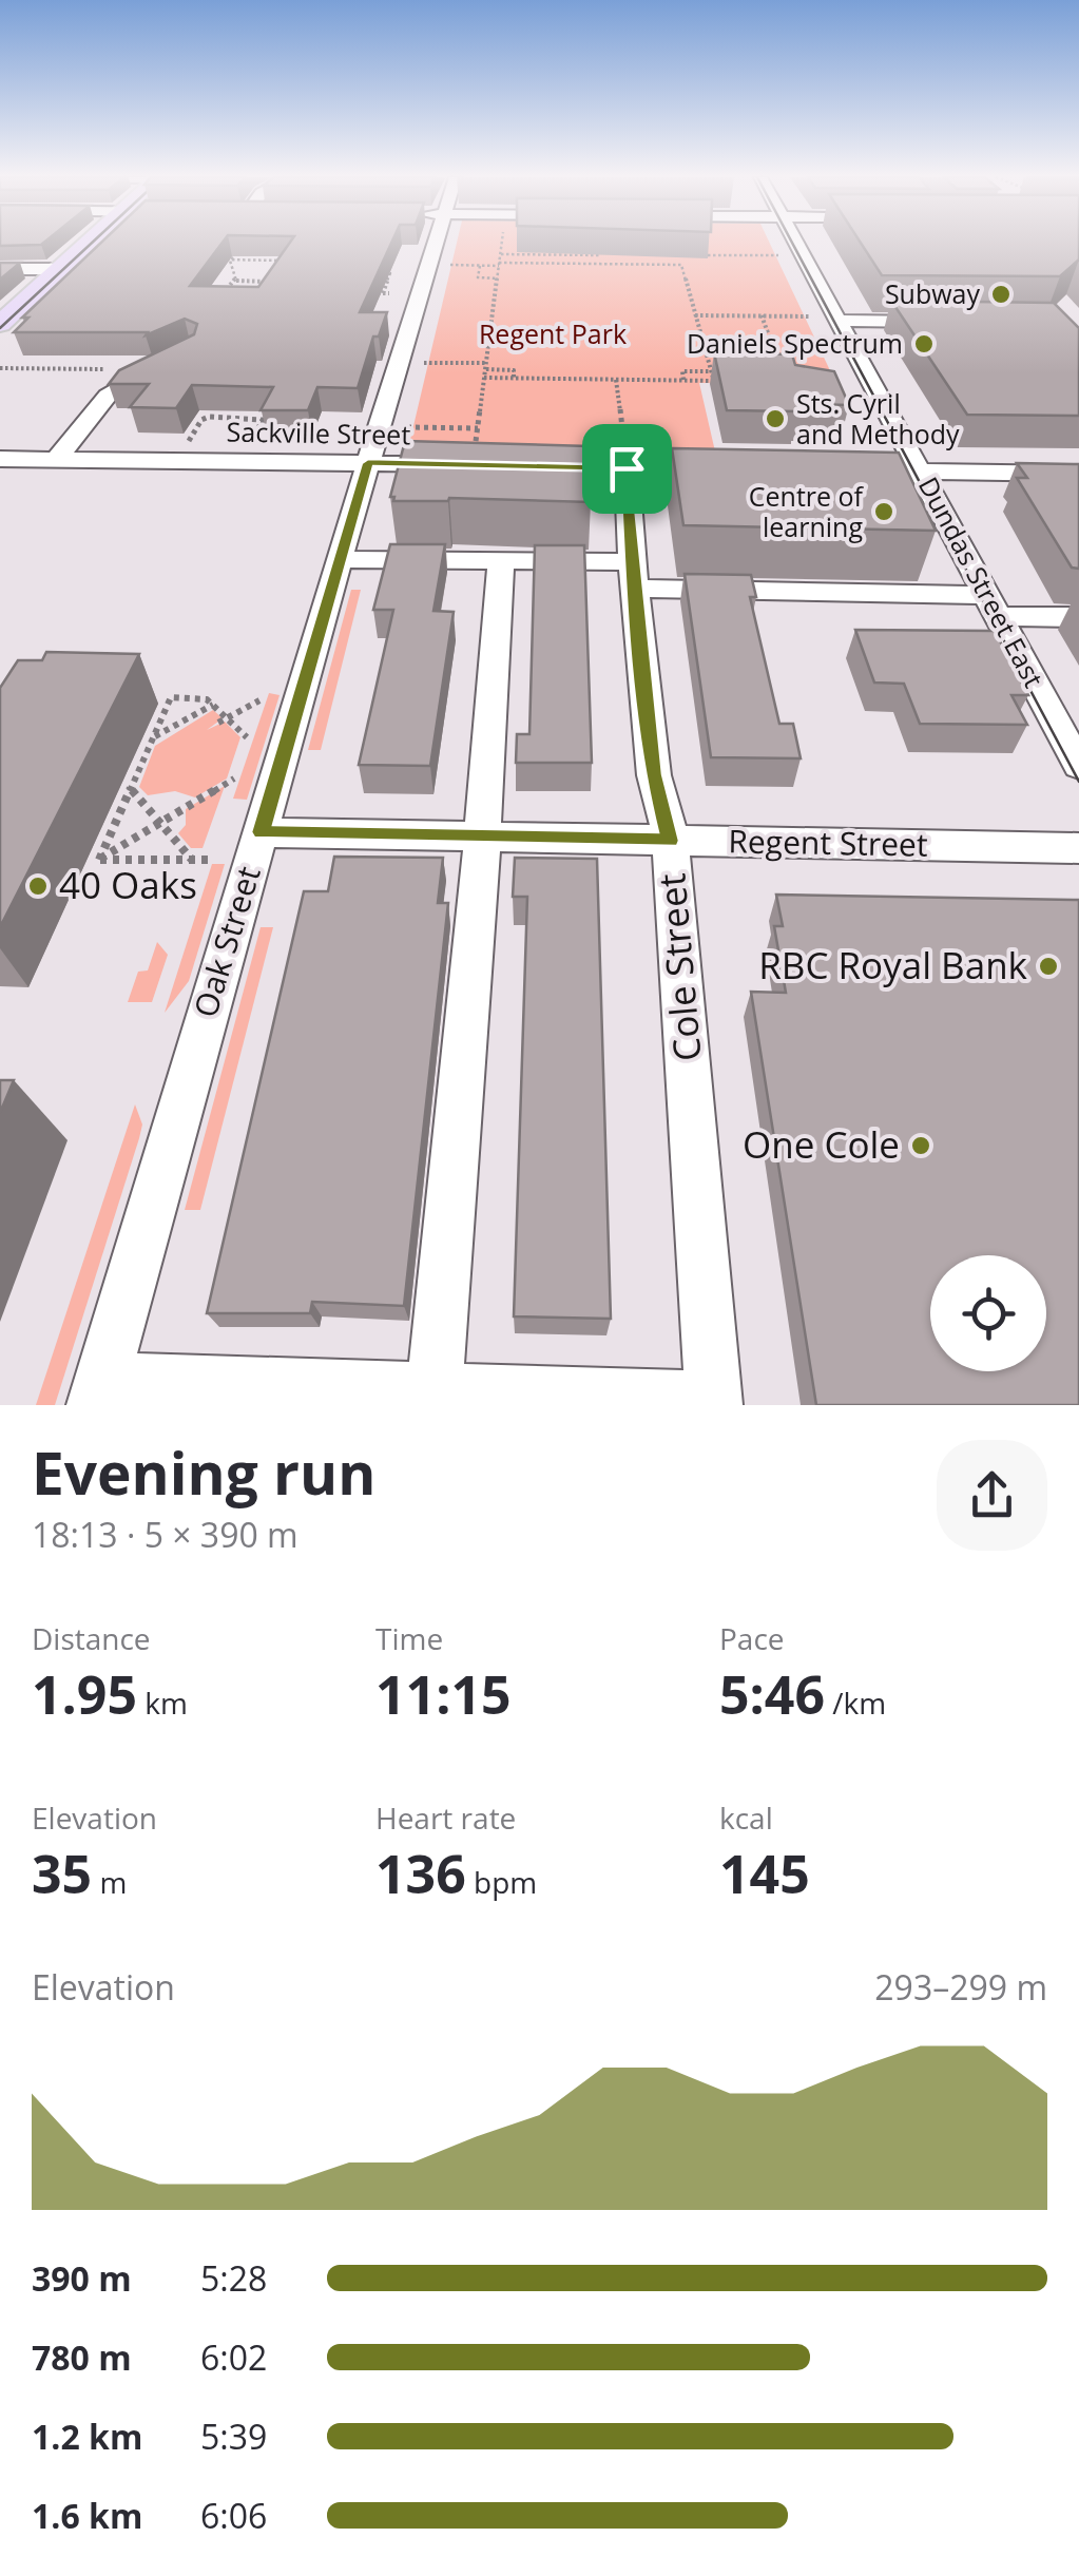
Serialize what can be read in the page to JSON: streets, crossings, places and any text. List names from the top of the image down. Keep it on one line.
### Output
{"streets":{"street":["Sackville Street","Dundas Street East","Regent Street","Oak Street","Cole Street"]},"crossings":[["Sackville Street","Oak Street"],["Regent Street","Oak Street"],["Regent Street","Cole Street"]],"parks":["Regent Park"],"places":["Subway","Daniels Spectrum","Sts. Cyril and Methody","Centre of learning","40 Oaks","RBC Royal Bank","One Cole"],"page":{"heading":["Evening run","18:13 · 5 × 390 m"],"stats":[["Distance","1.95 km"],["Time","11:15"],["Pace","5:46 /km"],["Elevation","35 m"],["Heart rate","136 bpm"],["kcal","145"]],"chart":["Elevation","293–299 m"],"list":[{"name":"390 m","note":"5:28"},{"name":"780 m","note":"6:02"},{"name":"1.2 km","note":"5:39"},{"name":"1.6 km","note":"6:06"}]}}
